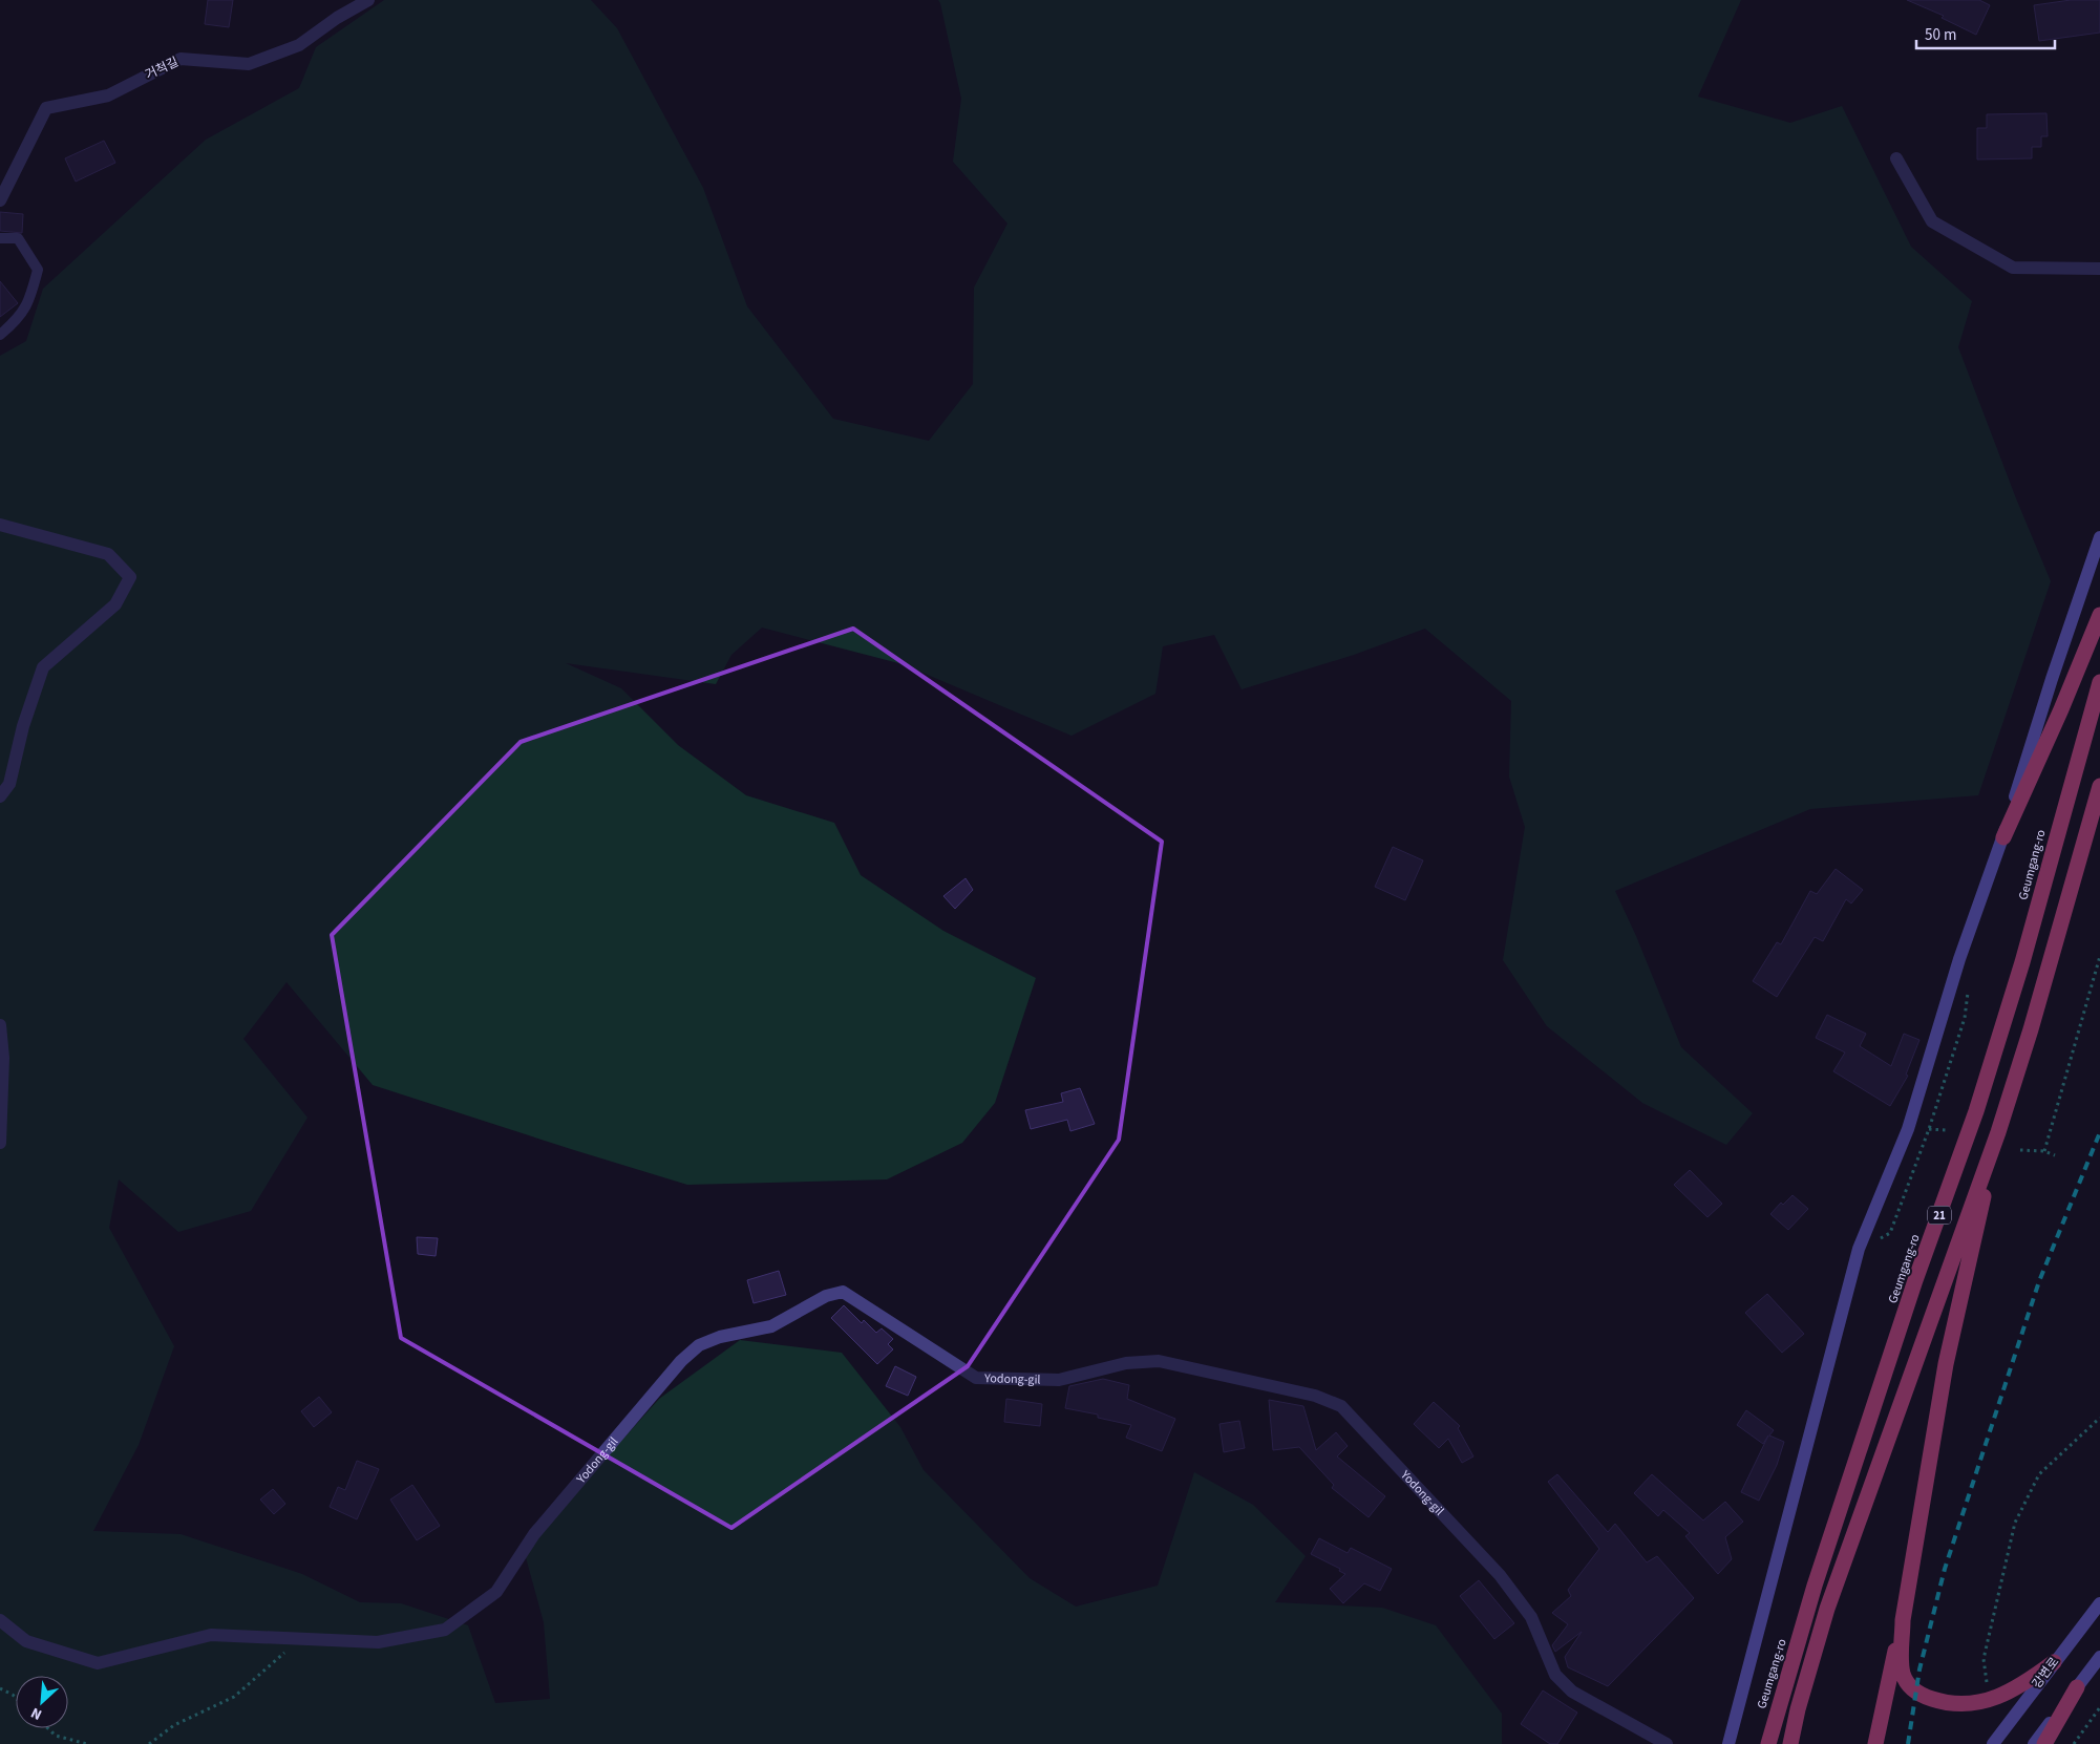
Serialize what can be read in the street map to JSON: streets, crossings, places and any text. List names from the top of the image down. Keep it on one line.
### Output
{"streets":{"highway":["Geumgang-ro","21"],"street":["거척길","Yodong-gil","강변로"]},"scale_bar":"50 m","north":"bottom left"}
